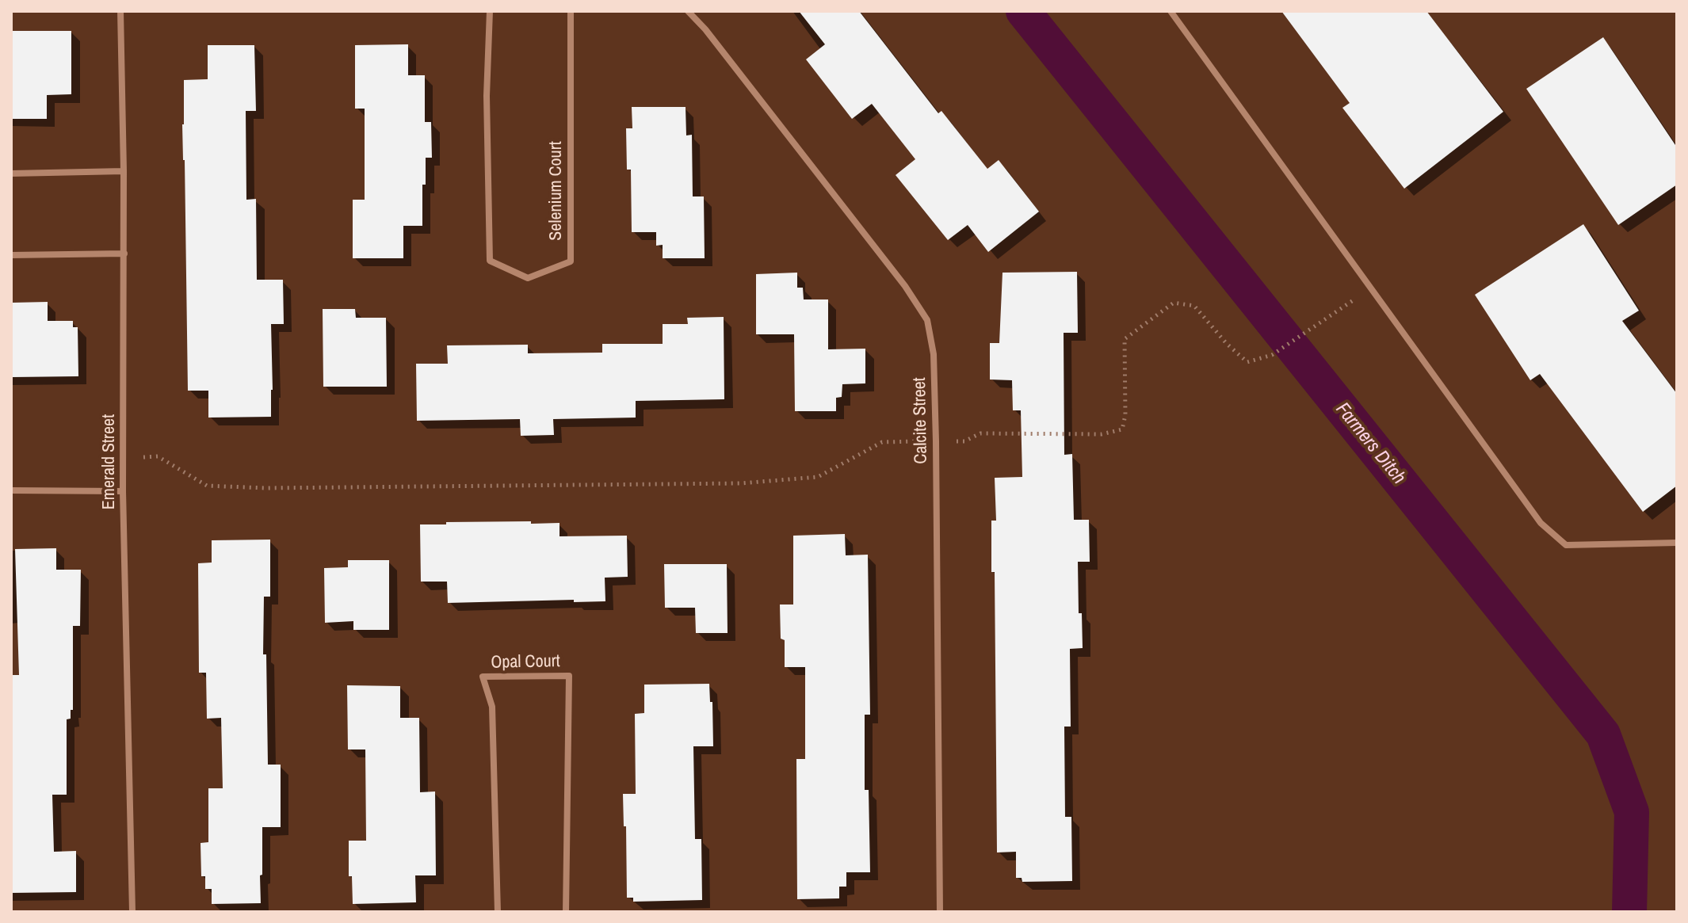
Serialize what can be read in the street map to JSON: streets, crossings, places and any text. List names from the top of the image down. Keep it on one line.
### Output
{"streets":{"street":["Selenium Court","Calcite Street","Emerald Street","Opal Court"]},"water":["Farmers Ditch"]}
